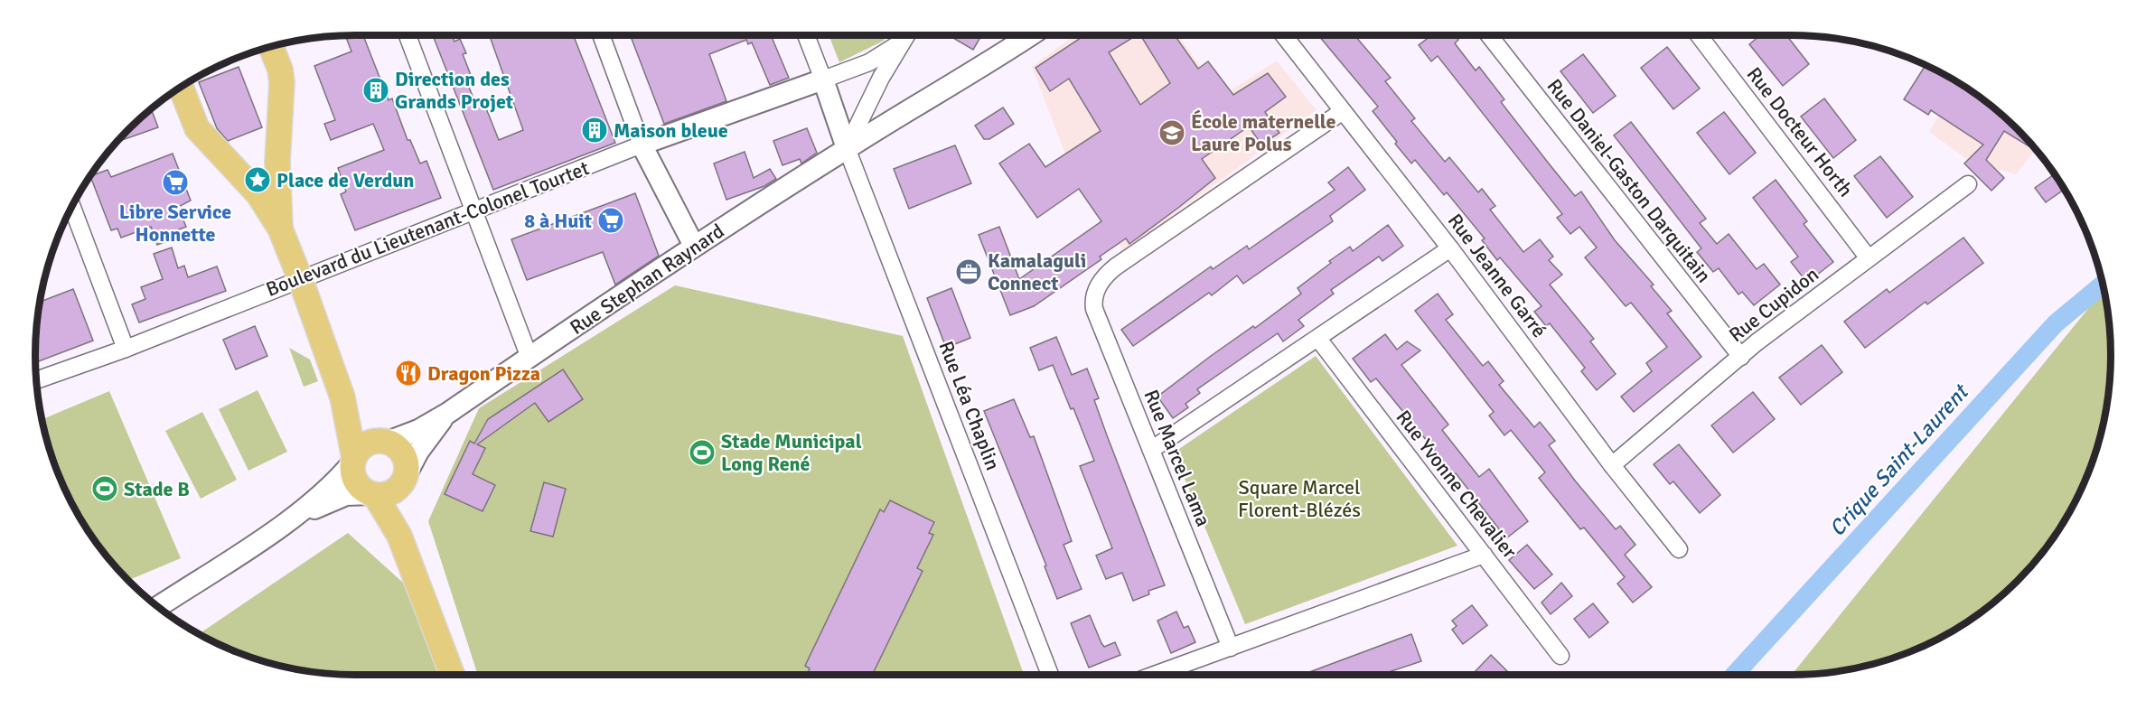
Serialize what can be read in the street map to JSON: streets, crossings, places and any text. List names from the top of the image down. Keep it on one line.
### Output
{"streets":{"street":["Rue Docteur Horth","Rue Daniel-Gaston Darquitain","Boulevard du Lieutenant-Colonel Tourtet","Rue Jeanne Garré","Rue Stephan Raynard","Rue Cupidon","Rue Léa Chaplin","Rue Marcel Lama","Rue Yvonne Chevalier"]},"crossings":[["Rue Docteur Horth","Rue Cupidon"],["Rue Daniel-Gaston Darquitain","Rue Cupidon"],["Rue Jeanne Garré","Rue Cupidon"],["Rue Jeanne Garré","Rue Marcel Lama"],["Rue Stephan Raynard","Rue Léa Chaplin"]],"water":["Crique Saint-Laurent"],"parks":["Square Marcel Florent-Blézés"],"places":{"building":["Direction des Grands Projet","Maison bleue"],"school or university":["École maternelle Laure Polus"],"place":["Place de Verdun"],"supermarket":["Libre Service Honnette","8 à Huit"],"office":["Kamalaguli Connect"],"restaurant":["Dragon Pizza"],"sports":["Stade Municipal Long René","Stade B"]}}
